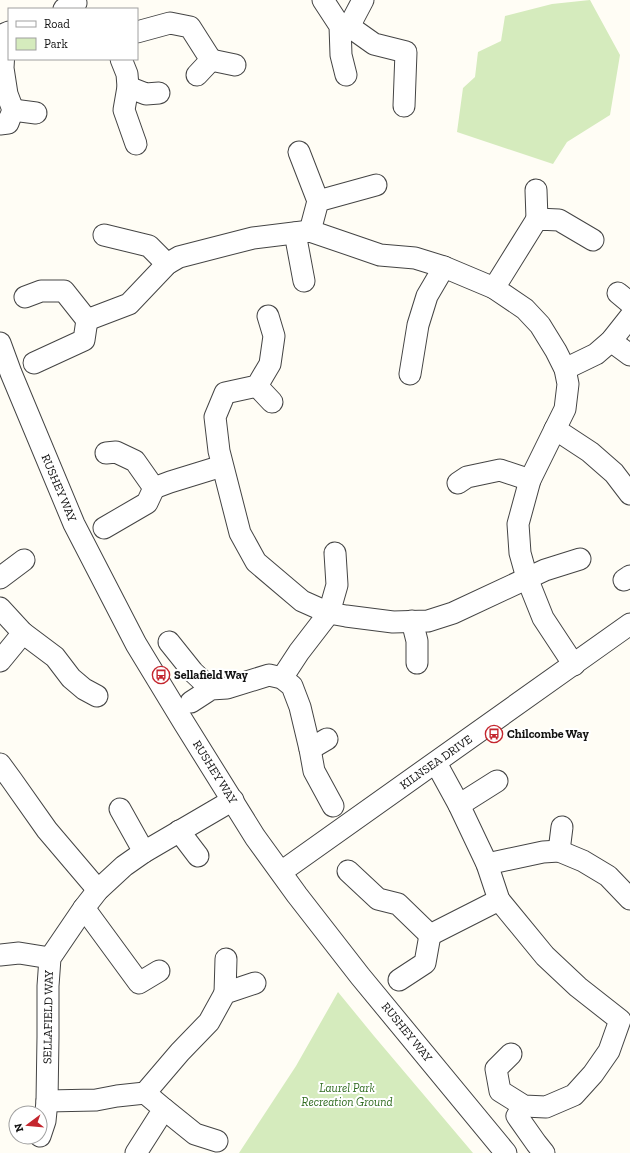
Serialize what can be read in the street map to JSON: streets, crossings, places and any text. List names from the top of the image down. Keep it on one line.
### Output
{"streets":{"street":["RUSHEY WAY","KILNSEA DRIVE","SELLAFIELD WAY"]},"crossings":[["RUSHEY WAY","KILNSEA DRIVE"],["RUSHEY WAY","SELLAFIELD WAY"]],"parks":["Laurel Park Recreation Ground"],"places":{"bus stop":["Sellafield Way","Chilcombe Way"]},"legend":["Road","Park"],"north":"left"}
